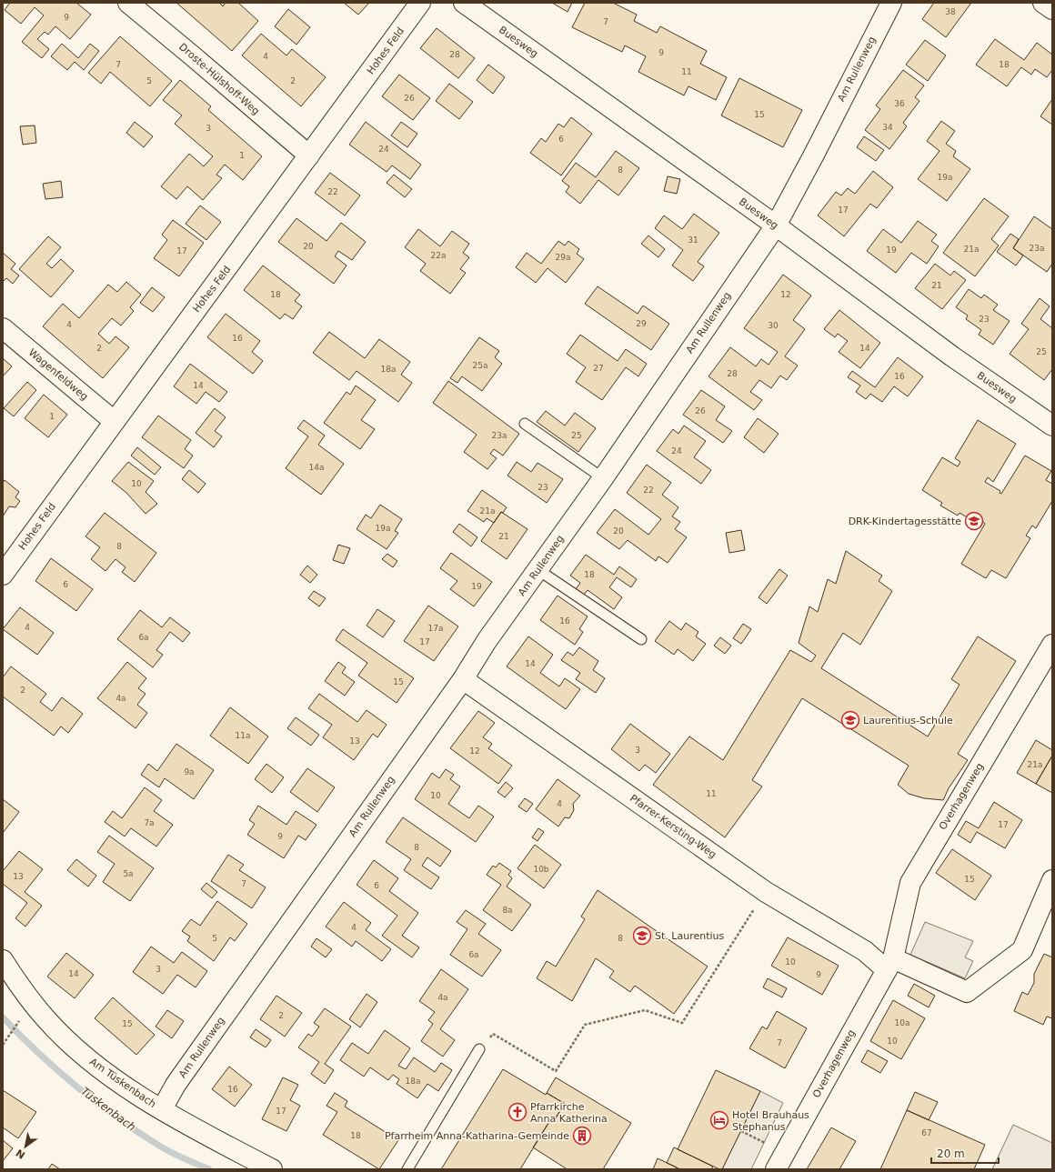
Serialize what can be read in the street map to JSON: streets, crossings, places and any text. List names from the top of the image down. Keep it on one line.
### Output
{"streets":{"street":["Buesweg","Hohes Feld","Am Rullenweg","Droste-Hülshoff-Weg","Wagenfeldweg","Overhagenweg","Pfarrer-Kersting-Weg","Am Tüskenbach"]},"crossings":[["Buesweg","Am Rullenweg"],["Hohes Feld","Droste-Hülshoff-Weg"],["Hohes Feld","Wagenfeldweg"],["Am Rullenweg","Pfarrer-Kersting-Weg"],["Am Rullenweg","Am Tüskenbach"],["Overhagenweg","Pfarrer-Kersting-Weg"]],"water":["Tüskenbach"],"places":{"school or university":["DRK-Kindertagesstätte","Laurentius-Schule","St. Laurentius"],"church":["Pfarrkirche Anna Katherina"],"hotel":["Hotel Brauhaus Stephanus"],"building":["Pfarrheim Anna-Katharina-Gemeinde"]},"house_numbers":["38","9","7","9","28","4","7","18","11","5","2","26","36","15","34","3","6","24","1","8","19a","22","17","31","20","23a","21a","19","17","22a","29a","21","18","12","23","29","4","30","16","2","14","25","25a","27","18a","28","16","14","26","1","23a","25","24","14a","10","23","22","21a","19a","20","21","8","18","6","19","16","4","17a","6a","17","14","15","2","4a","11a","13","3","12","21a","9a","11","10","4","7a","17","9","8","10b","5a","13","15","7","6","8a","4","5","8","6a","10","3","14","9","4a","2","10a","15","10","7","18a","16","17","67","18"],"scale_bar":"20 m","north":"bottom left"}
